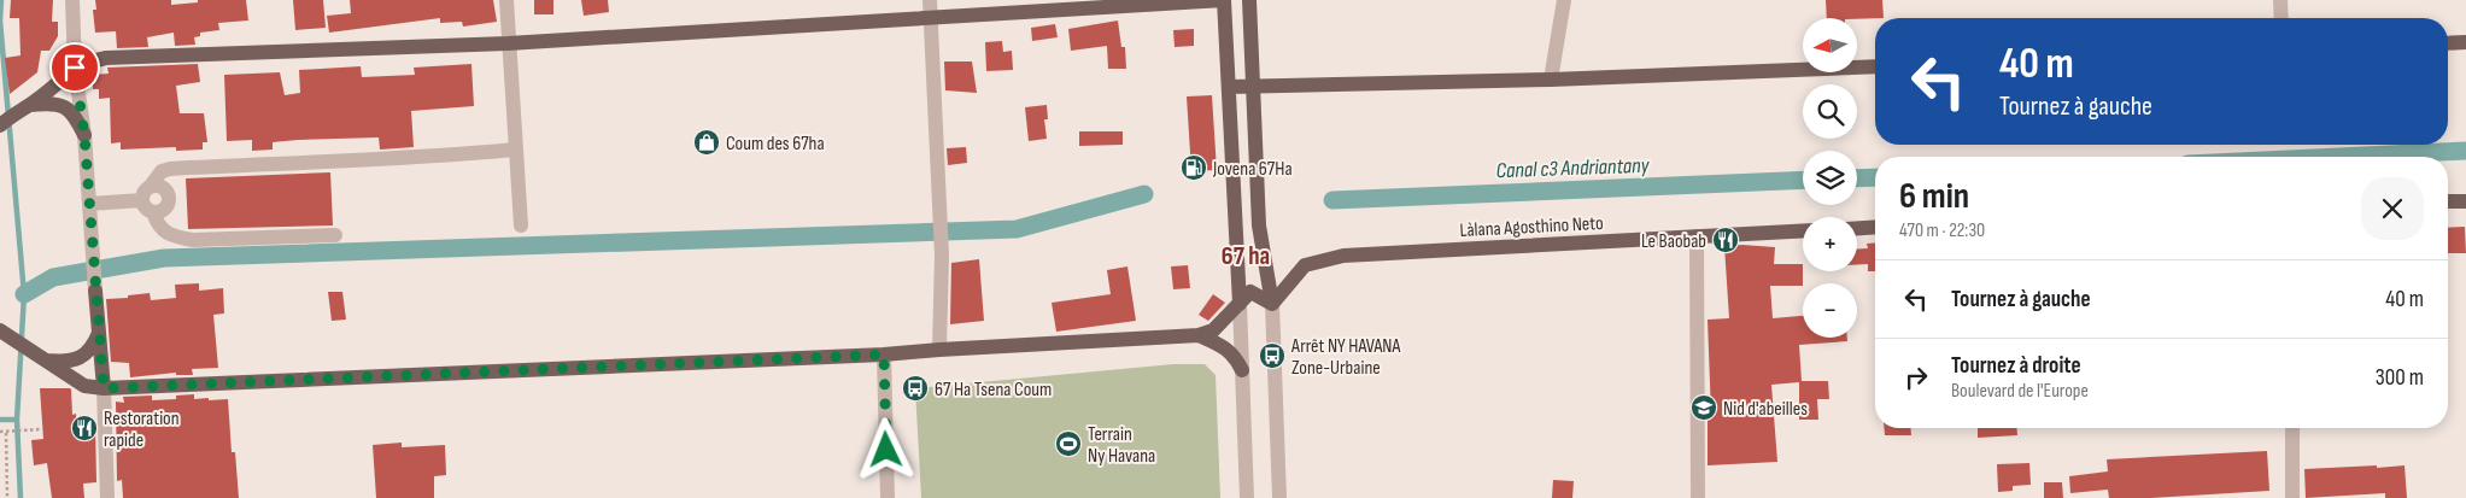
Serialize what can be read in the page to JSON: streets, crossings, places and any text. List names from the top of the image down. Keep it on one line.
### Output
{"streets":{"main road":["Làlana Agosthino Neto"]},"districts":["67 ha"],"water":["Canal c3 Andriantany"],"places":{"shop":["Coum des 67ha"],"fuel station":["Jovena 67Ha"],"restaurant":["Le Baobab","Restoration rapide"],"bus stop":["Arrêt NY HAVANA Zone-Urbaine","67 Ha Tsena Coum"],"school or university":["Nid d'abeilles"],"sports":["Terrain Ny Havana"]},"north":"left","page":{"map_buttons":["+","−"],"turn":["40 m","Tournez à gauche"],"heading":["6 min","470 m · 22:30"],"list":[{"name":"Tournez à gauche","value":"40 m"},{"name":"Tournez à droite","note":"Boulevard de l'Europe","value":"300 m"}]}}
